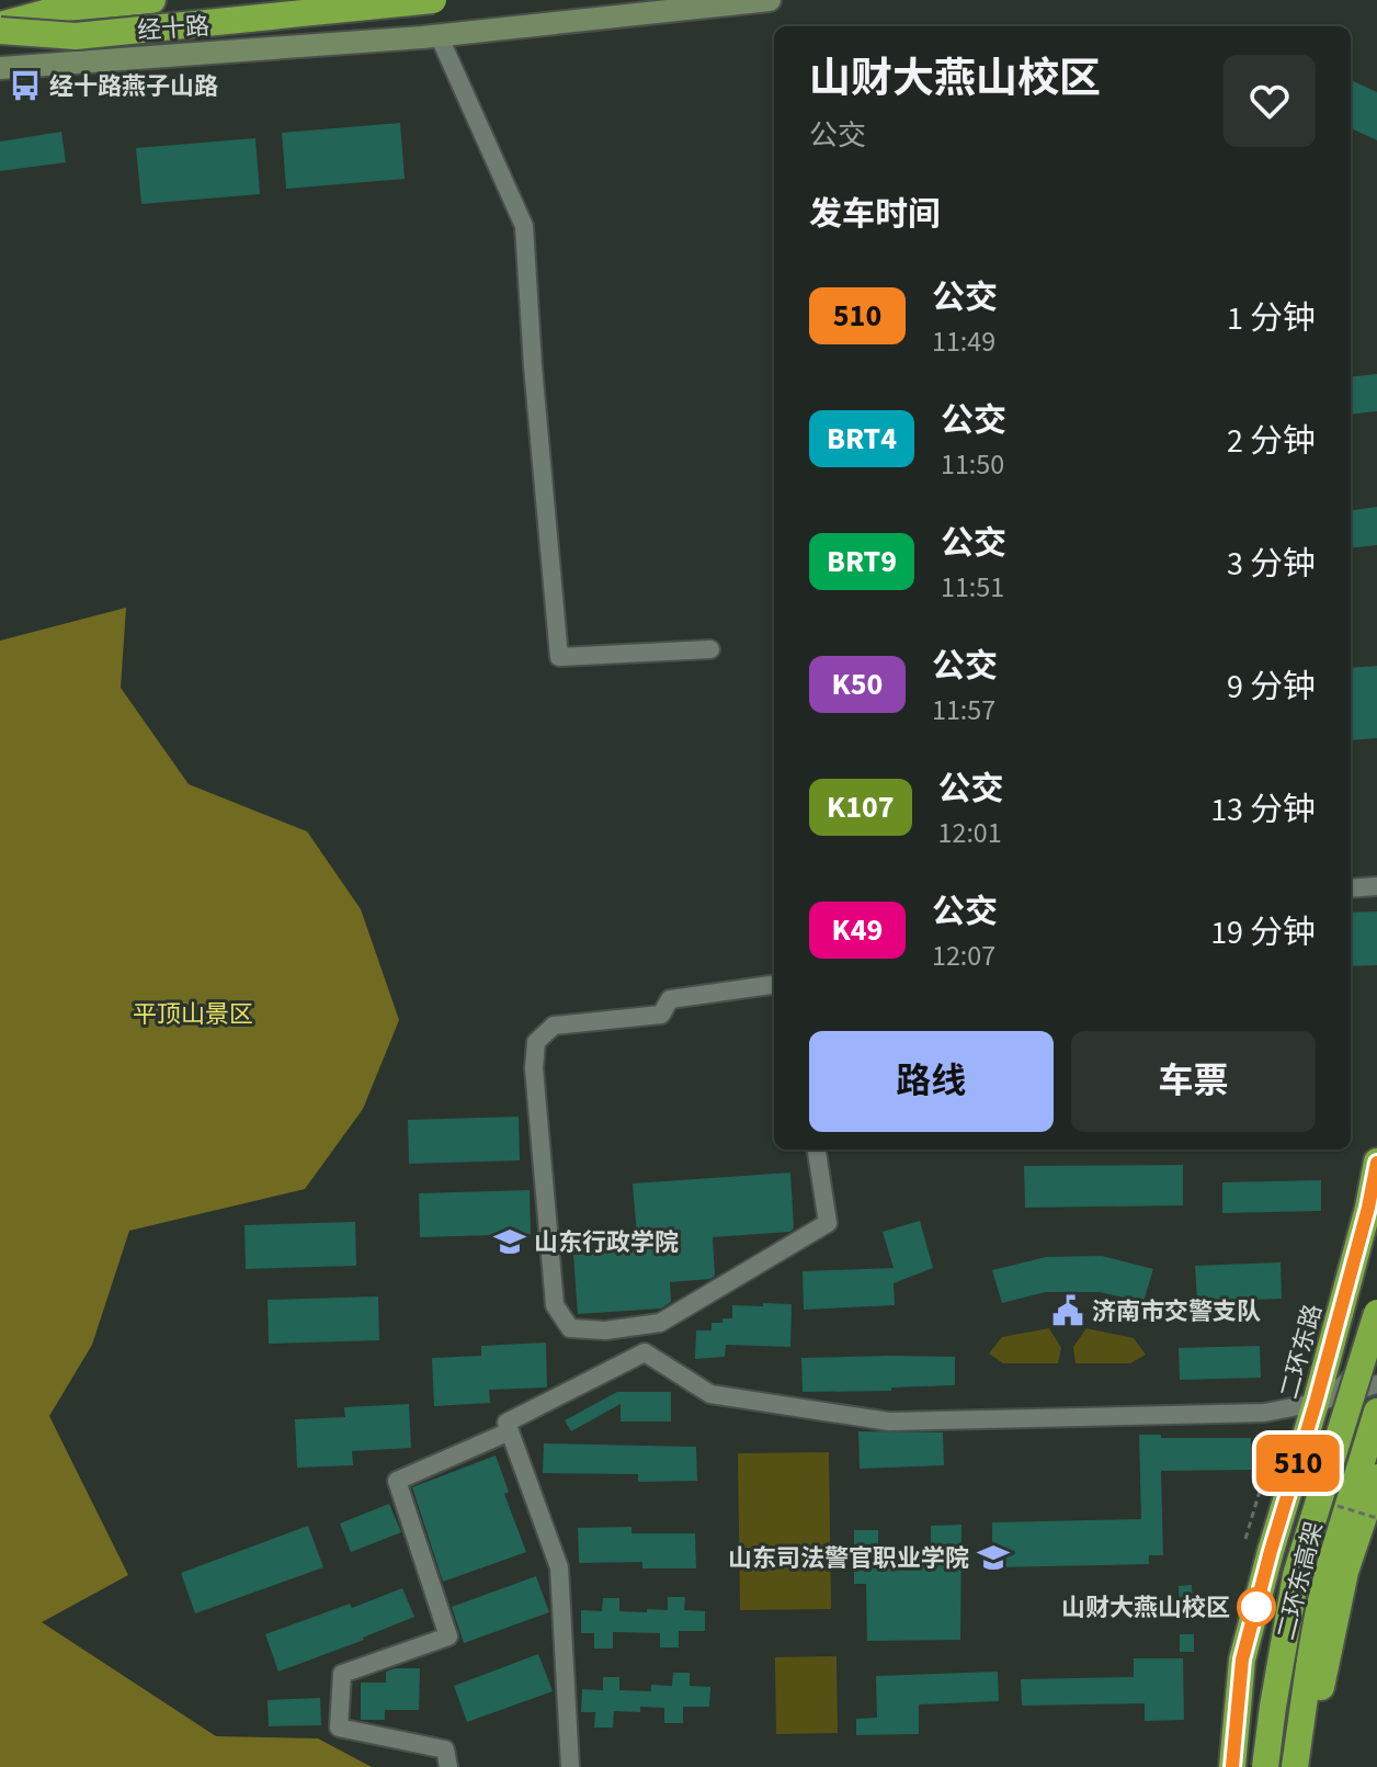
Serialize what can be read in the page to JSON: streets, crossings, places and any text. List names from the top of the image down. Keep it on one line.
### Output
{"streets":{"highway":["经十路","二环东路","二环东高架"]},"parks":["平顶山景区"],"places":{"bus stop":["经十路燕子山路"],"school or university":["山东行政学院","山东司法警官职业学院"],"public building":["济南市交警支队"],"other":["山财大燕山校区"]},"lines":["bus line 510"],"page":{"on_map":"510","heading":[["山财大燕山校区","公交"],"发车时间"],"list":[{"mark":"510","name":"公交","note":"11:49","value":"1 分钟"},{"mark":"BRT4","name":"公交","note":"11:50","value":"2 分钟"},{"mark":"BRT9","name":"公交","note":"11:51","value":"3 分钟"},{"mark":"K50","name":"公交","note":"11:57","value":"9 分钟"},{"mark":"K107","name":"公交","note":"12:01","value":"13 分钟"},{"mark":"K49","name":"公交","note":"12:07","value":"19 分钟"}],"buttons":["路线","车票"]}}
